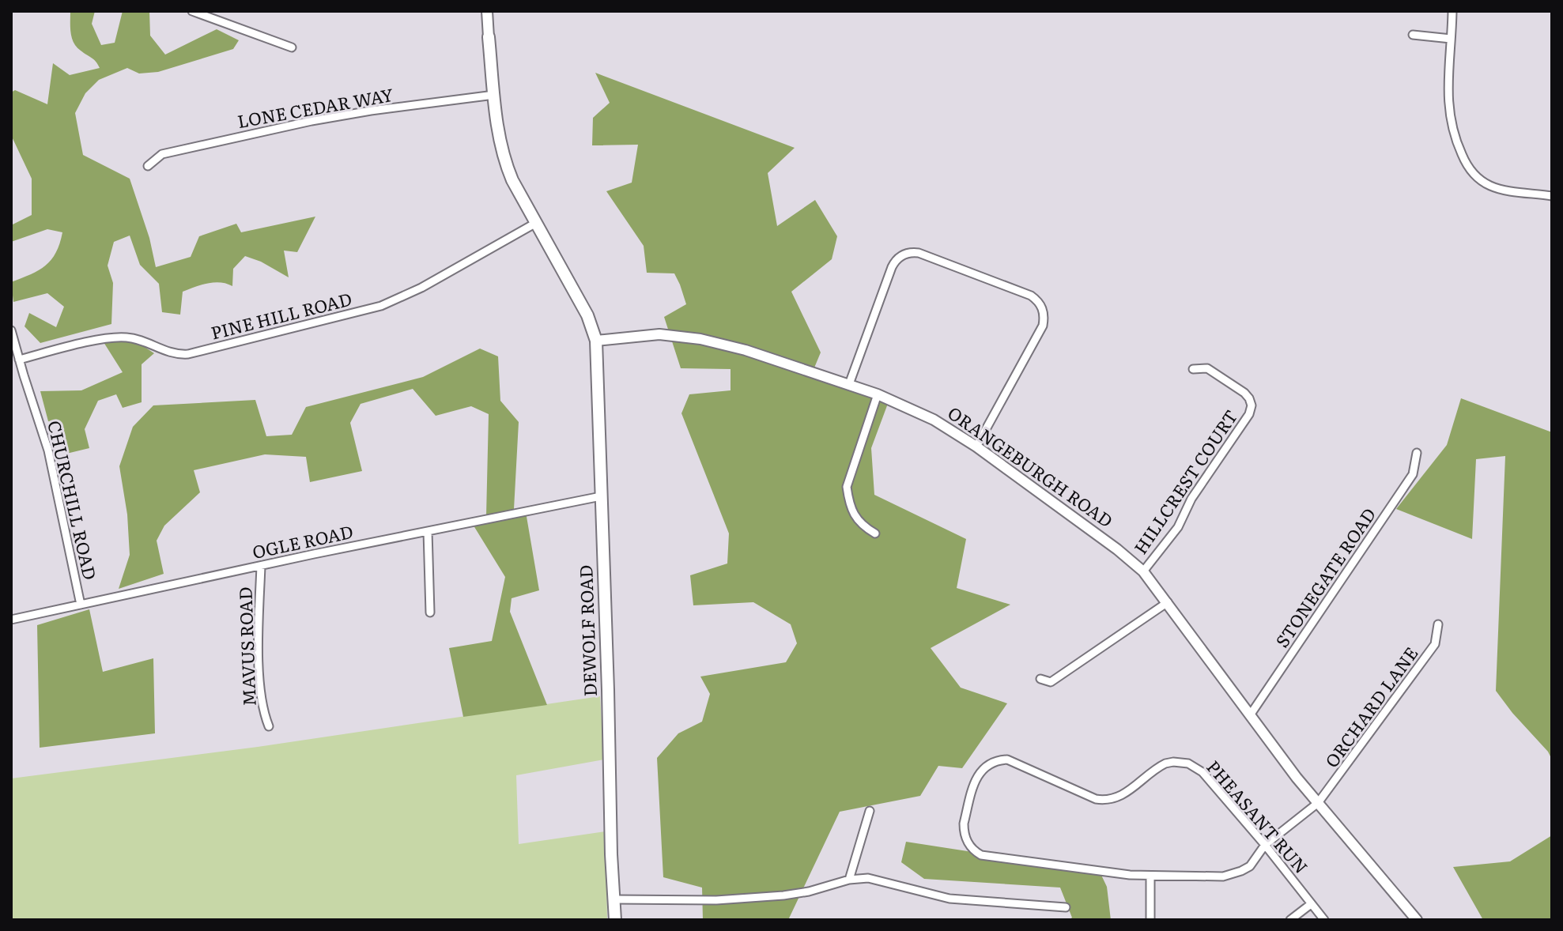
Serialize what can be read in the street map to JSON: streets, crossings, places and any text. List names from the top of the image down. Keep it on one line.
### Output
{"streets":{"main road":["DEWOLF ROAD"],"street":["LONE CEDAR WAY","PINE HILL ROAD","ORANGEBURGH ROAD","HILLCREST COURT","CHURCHILL ROAD","OGLE ROAD","STONEGATE ROAD","MAVUS ROAD","ORCHARD LANE","PHEASANT RUN"]},"crossings":[["PINE HILL ROAD","CHURCHILL ROAD"],["ORANGEBURGH ROAD","HILLCREST COURT"],["ORANGEBURGH ROAD","STONEGATE ROAD"],["ORANGEBURGH ROAD","DEWOLF ROAD"],["ORANGEBURGH ROAD","ORCHARD LANE"],["CHURCHILL ROAD","OGLE ROAD"],["OGLE ROAD","DEWOLF ROAD"],["OGLE ROAD","MAVUS ROAD"],["ORCHARD LANE","PHEASANT RUN"]]}
